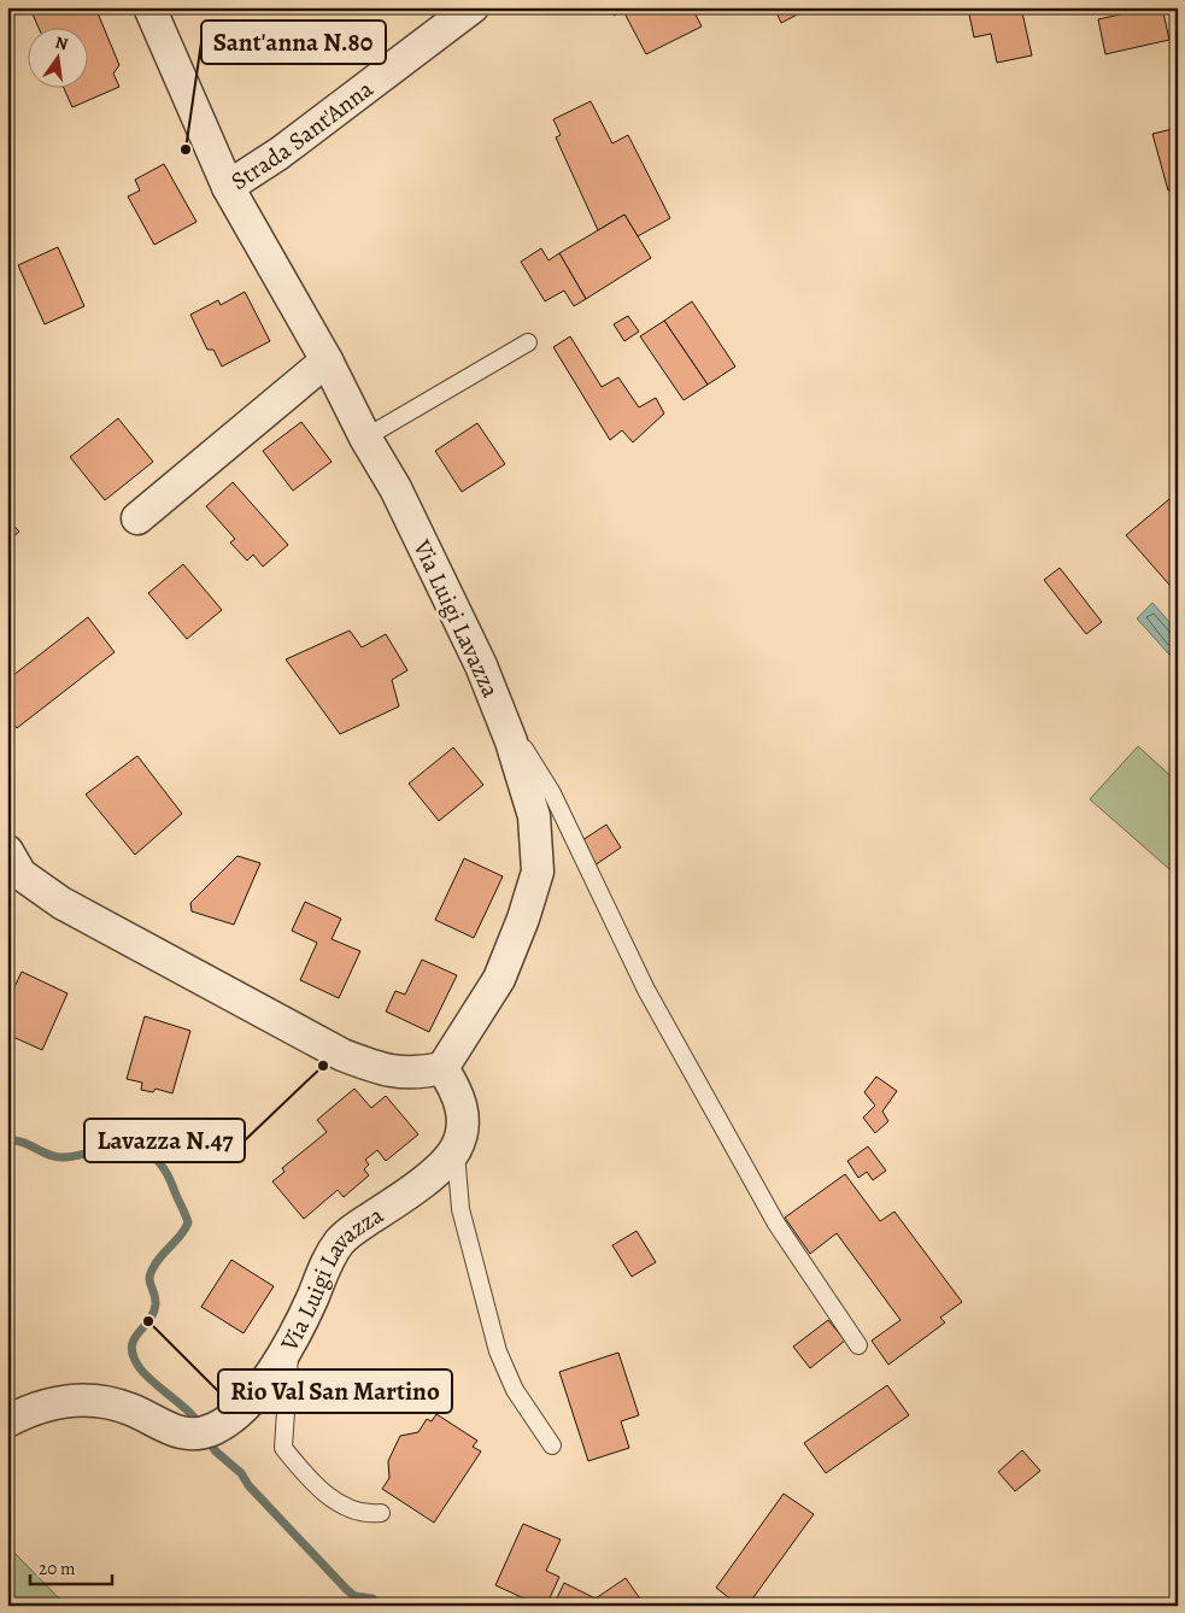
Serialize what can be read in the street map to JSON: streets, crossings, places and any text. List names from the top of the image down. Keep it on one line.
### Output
{"streets":{"street":["Strada Sant'Anna","Via Luigi Lavazza"]},"crossings":[["Strada Sant'Anna","Via Luigi Lavazza"]],"places":["Sant'anna N.80","Lavazza N.47","Rio Val San Martino"],"scale_bar":"20 m","north":"top"}
